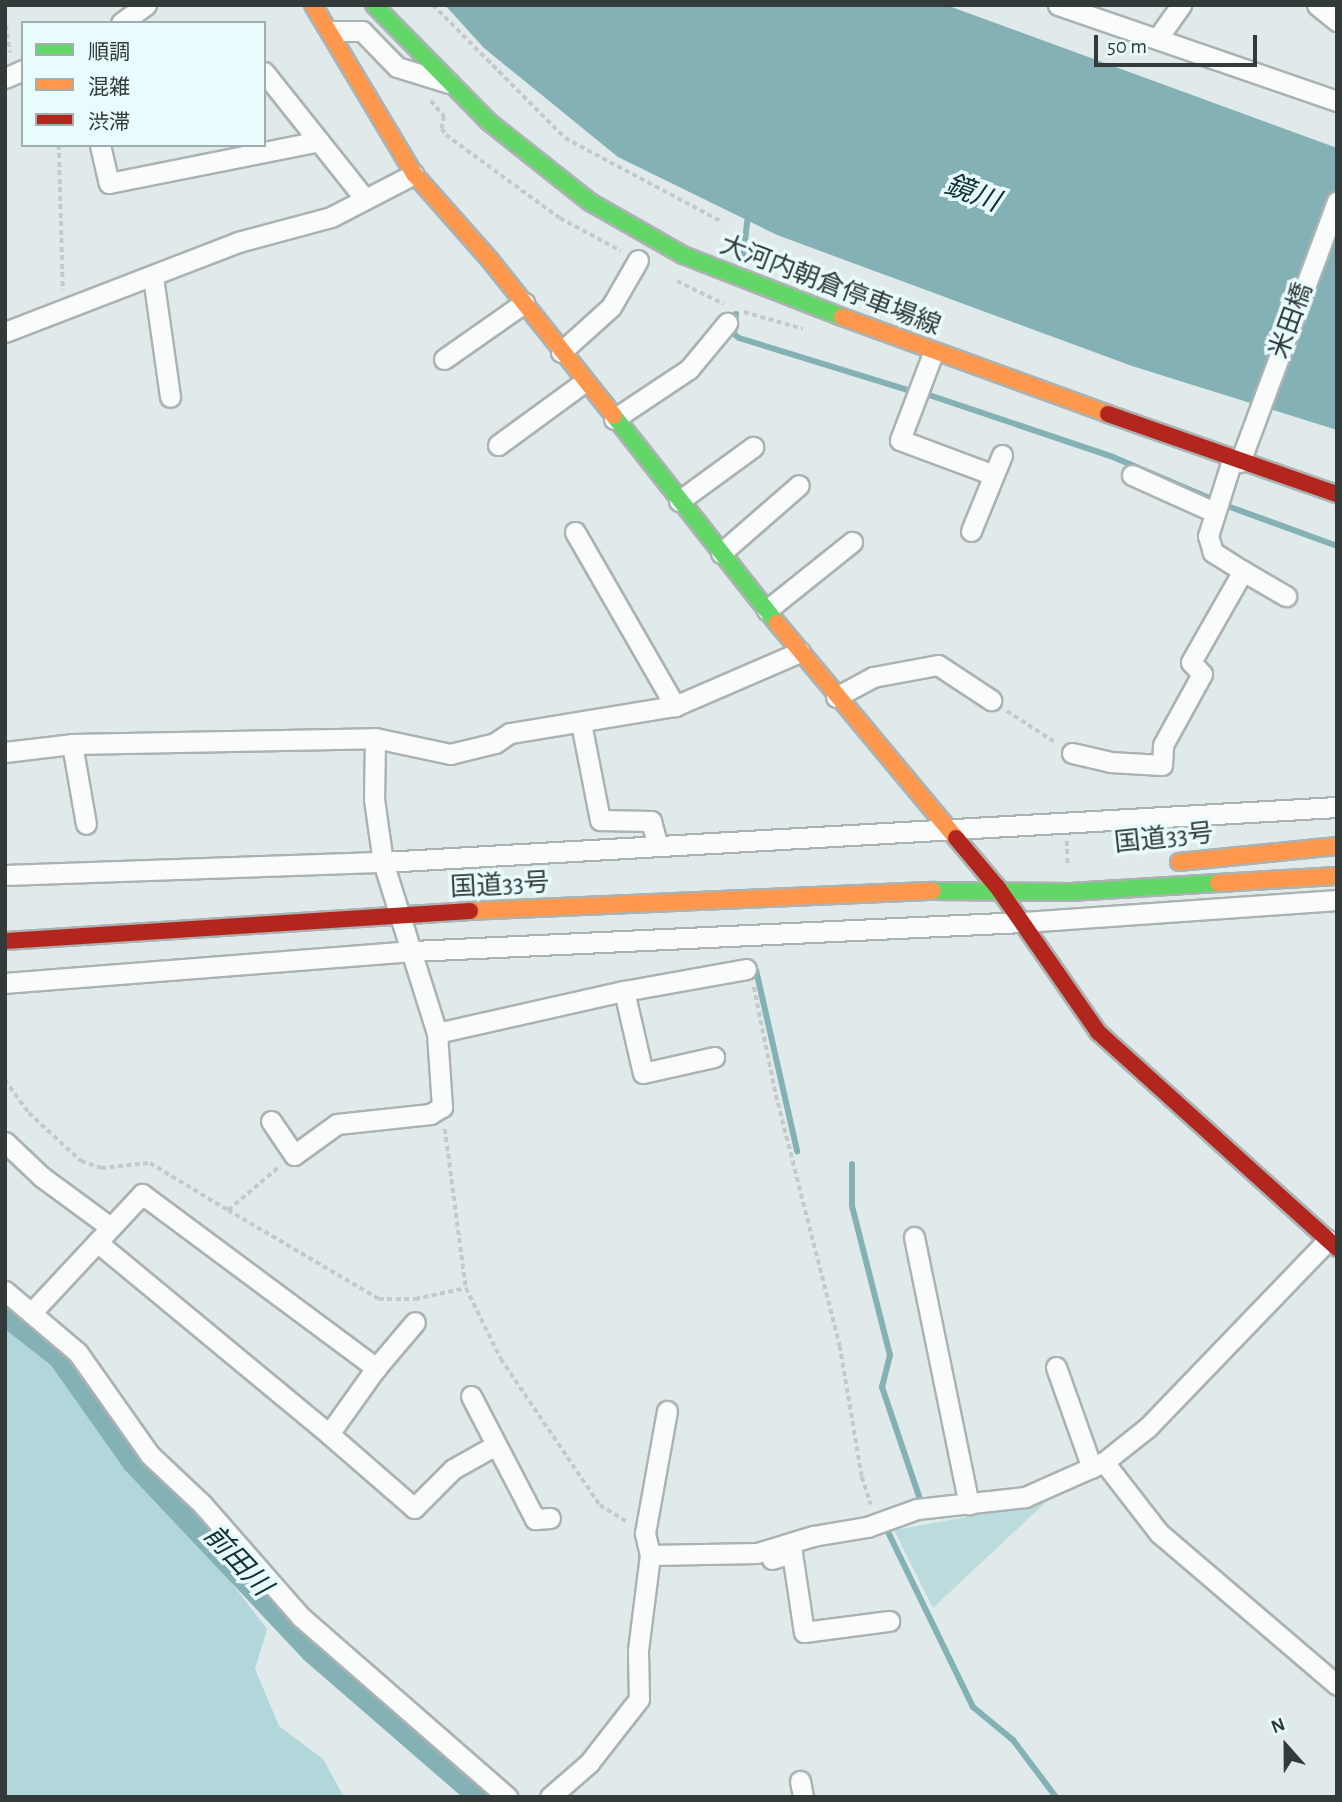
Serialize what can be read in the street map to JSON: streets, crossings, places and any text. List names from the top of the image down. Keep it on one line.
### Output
{"streets":{"main road":["大河内朝倉停車場線","国道33号"],"street":["米田橋"]},"crossings":[["大河内朝倉停車場線","米田橋"]],"water":["鏡川","前田川"],"legend":["順調","混雑","渋滞"],"scale_bar":"50 m","north":"top"}
